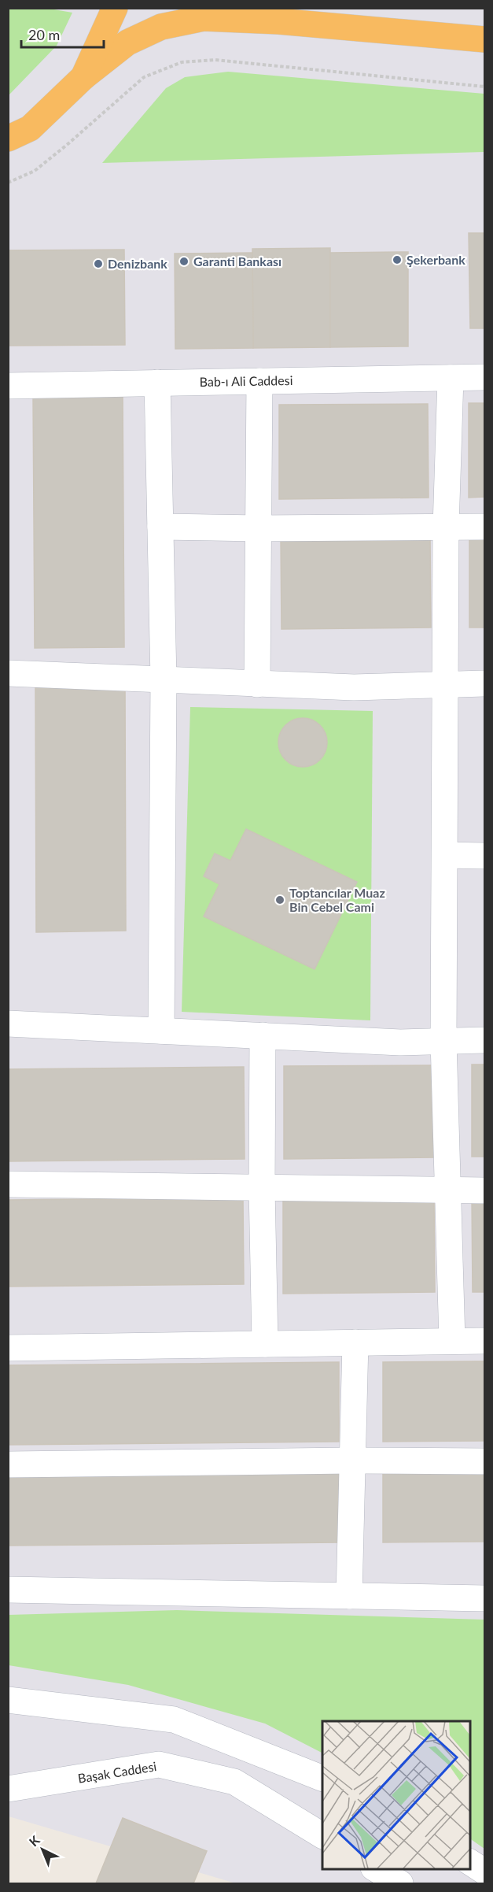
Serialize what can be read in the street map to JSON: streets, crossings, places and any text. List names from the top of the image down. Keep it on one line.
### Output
{"streets":{"street":["Bab-ı Ali Caddesi","Başak Caddesi"]},"places":["Şekerbank","Garanti Bankası","Denizbank","Toptancılar Muaz Bin Cebel Cami"],"scale_bar":"20 m","north":"top left"}
